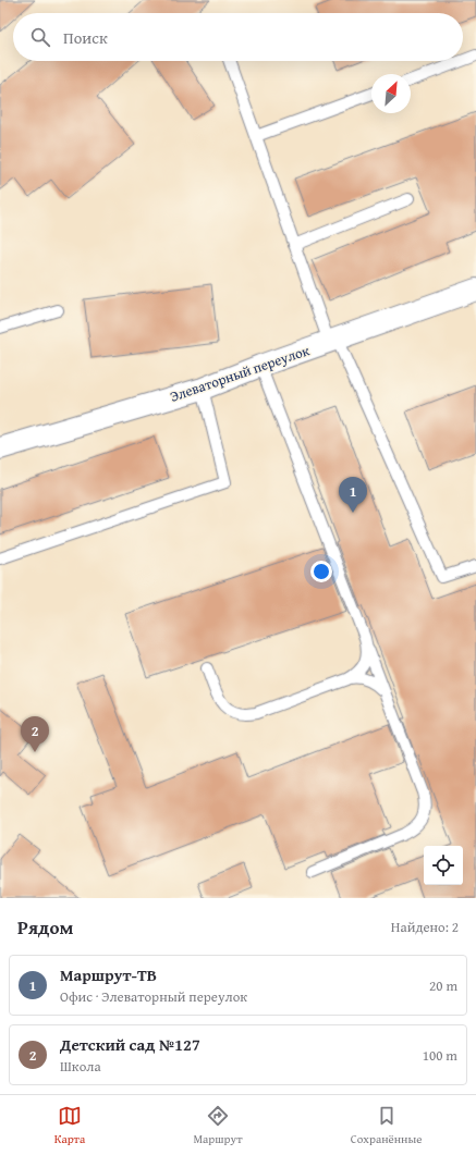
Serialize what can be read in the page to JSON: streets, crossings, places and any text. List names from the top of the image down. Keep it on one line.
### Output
{"streets":{"street":["Элеваторный переулок"]},"north":"top right","page":{"search":"Поиск","pins":["1","2"],"heading":["Рядом","Найдено: 2"],"list":[{"mark":"1","name":"Маршрут-ТВ","note":"Офис · Элеваторный переулок","value":"20 m"},{"mark":"2","name":"Детский сад №127","note":"Школа","value":"100 m"}],"nav":["Карта","Маршрут","Сохранённые"]}}
